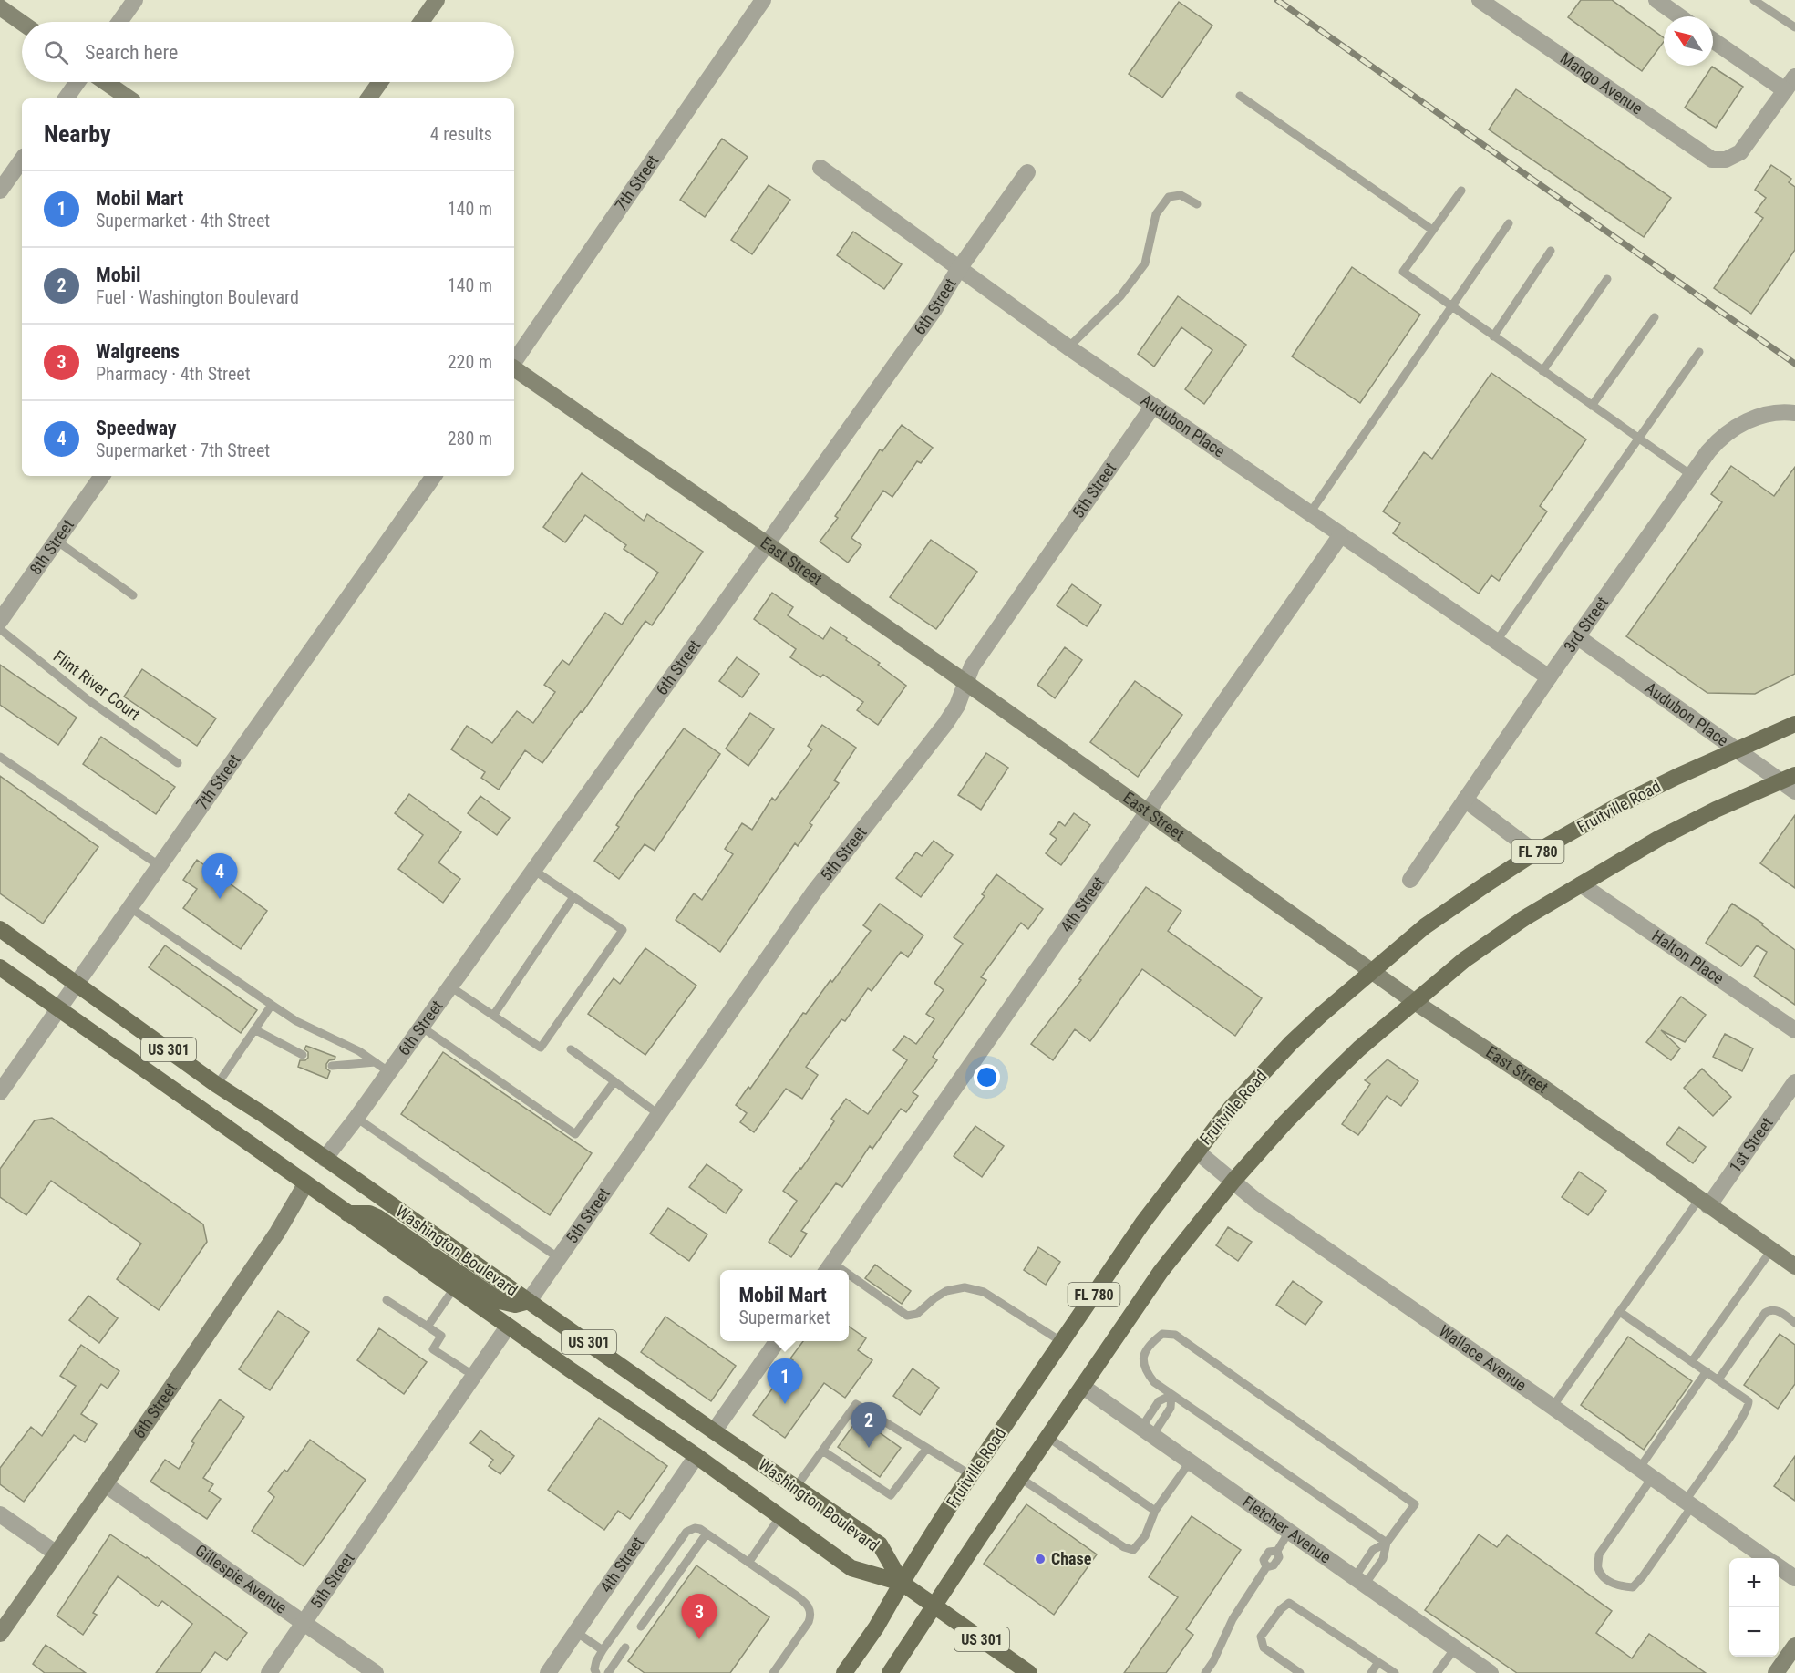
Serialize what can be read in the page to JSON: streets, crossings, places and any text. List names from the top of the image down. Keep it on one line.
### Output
{"streets":{"main road":["Fruitville Road","FL 780","US 301","Washington Boulevard"],"street":["Mango Avenue","7th Street","6th Street","Audubon Place","5th Street","8th Street","East Street","3rd Street","4th Street","Halton Place","1st Street","Wallace Avenue","Fletcher Avenue","Gillespie Avenue"],"lane":["Flint River Court"]},"crossings":[["7th Street","Washington Boulevard"],["6th Street","Audubon Place"],["6th Street","East Street"],["6th Street","Washington Boulevard"],["6th Street","Gillespie Avenue"],["Audubon Place","5th Street"],["Audubon Place","3rd Street"],["Audubon Place","Fruitville Road"],["Audubon Place","FL 780"],["Audubon Place","4th Street"],["5th Street","East Street"],["5th Street","Washington Boulevard"],["5th Street","Gillespie Avenue"],["East Street","Fruitville Road"],["East Street","FL 780"],["East Street","4th Street"],["East Street","1st Street"],["Fruitville Road","Washington Boulevard"],["Fruitville Road","Wallace Avenue"],["FL 780","Halton Place"],["FL 780","Washington Boulevard"],["FL 780","Wallace Avenue"],["FL 780","Fletcher Avenue"],["4th Street","Washington Boulevard"]],"places":["Chase"],"north":"top left","page":{"search":"Search here","heading":["Nearby","4 results"],"list":[{"mark":"1","name":"Mobil Mart","note":"Supermarket · 4th Street","value":"140 m"},{"mark":"2","name":"Mobil","note":"Fuel · Washington Boulevard","value":"140 m"},{"mark":"3","name":"Walgreens","note":"Pharmacy · 4th Street","value":"220 m"},{"mark":"4","name":"Speedway","note":"Supermarket · 7th Street","value":"280 m"}],"pins":["4","1","2","3"],"popup":["Mobil Mart","Supermarket"],"map_buttons":["+","−"]}}
